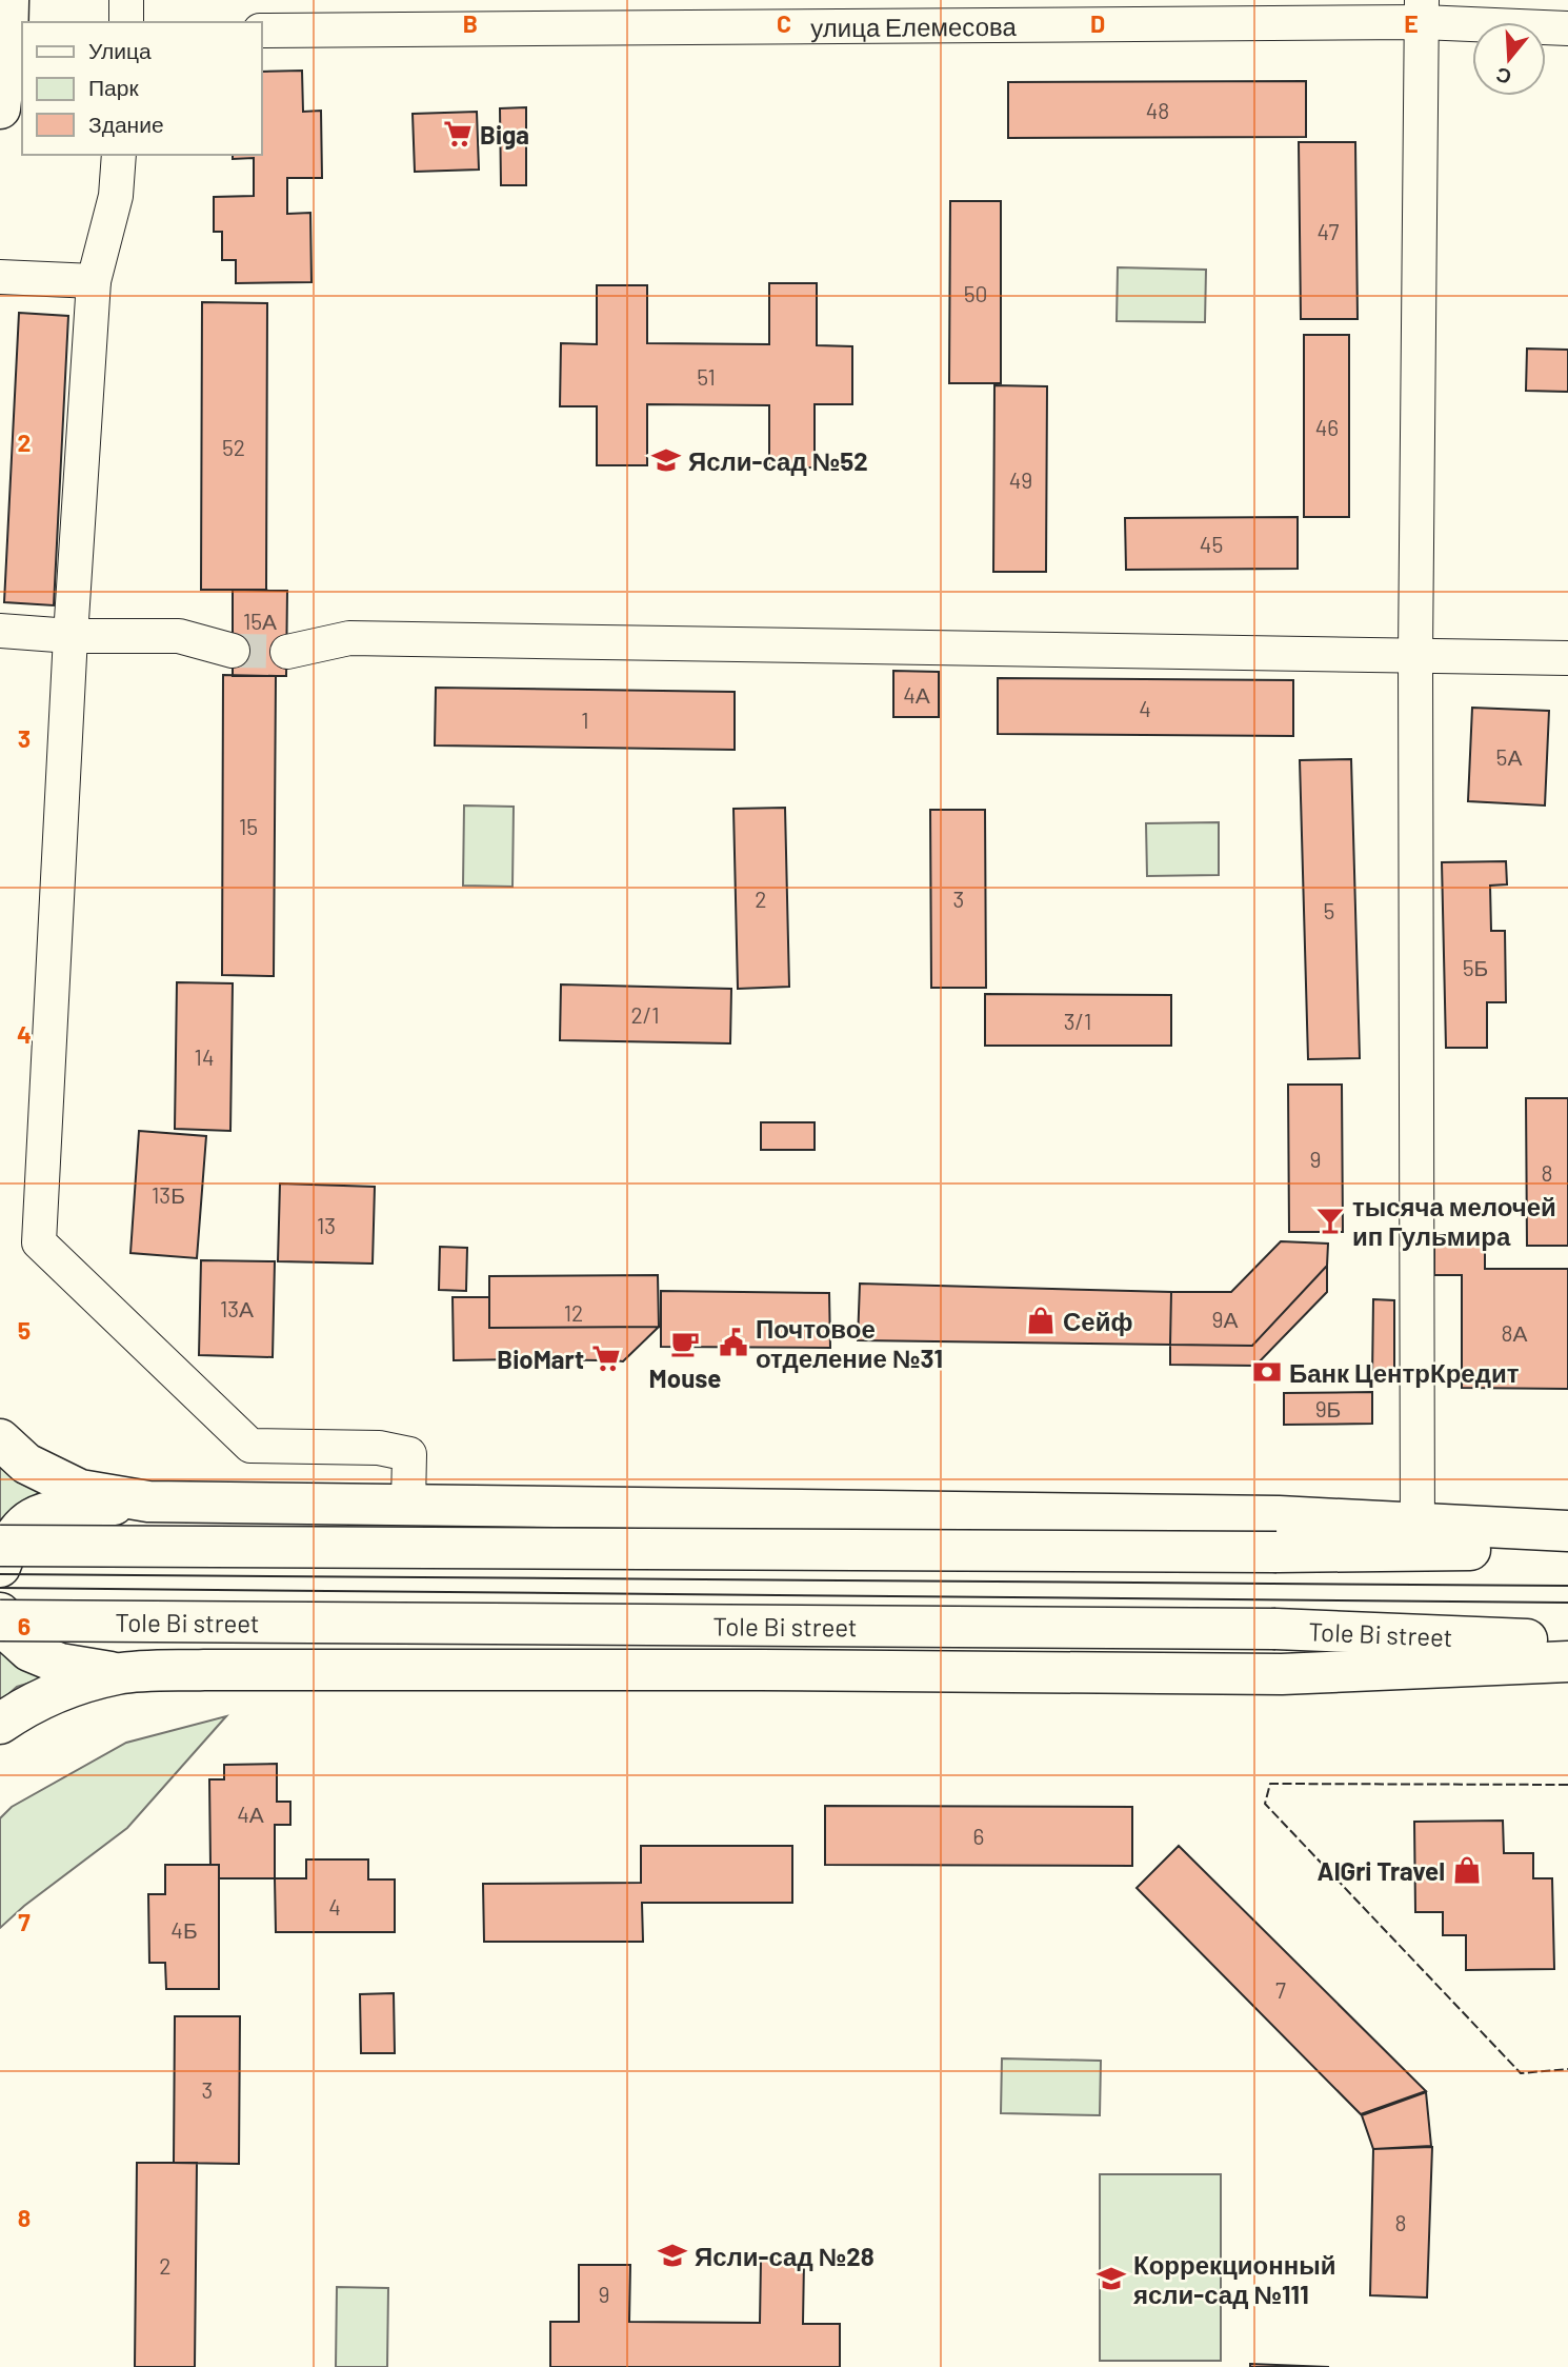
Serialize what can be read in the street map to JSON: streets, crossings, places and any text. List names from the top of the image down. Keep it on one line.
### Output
{"streets":{"main road":["Tole Bi street"],"street":["улица Елемесова"]},"places":{"supermarket":["Biga","BioMart"],"school or university":["Ясли-сад №52","Ясли-сад №28","Коррекционный ясли-сад №111"],"bar":["тысяча мелочей ип Гульмира"],"shop":["Сейф","AlGri Travel"],"public building":["Почтовое отделение №31"],"cafe":["Mouse"],"bank":["Банк ЦентрКредит"]},"house_numbers":["48","47","50","51","46","52","49","45","15А","4А","4","1","5А","15","2","3","5","5Б","2/1","3/1","14","9","8","13Б","13","13А","12","9А","8А","9Б","4А","6","4","4Б","7","3","8","2","9"],"legend":["Улица","Парк","Здание"],"north":"bottom","grid":{"columns":["B","C","D","E"],"rows":["2","3","4","5","6","7","8"]}}
